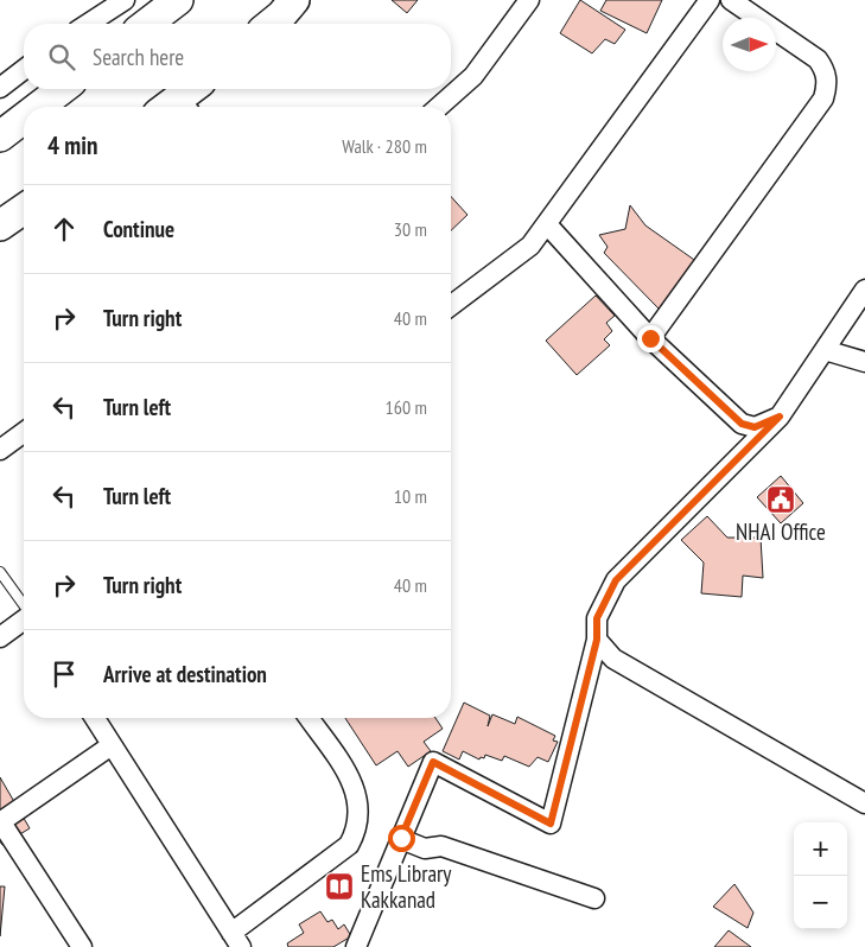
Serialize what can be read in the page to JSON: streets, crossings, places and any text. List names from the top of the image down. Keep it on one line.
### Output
{"places":{"public building":["NHAI Office"],"library":["Ems Library Kakkanad"]},"north":"right","page":{"search":"Search here","heading":["4 min","Walk · 280 m"],"list":[["Continue","30 m"],["Turn right","40 m"],["Turn left","160 m"],["Turn left","10 m"],["Turn right","40 m"],"Arrive at destination"],"map_buttons":["+","−"]}}
